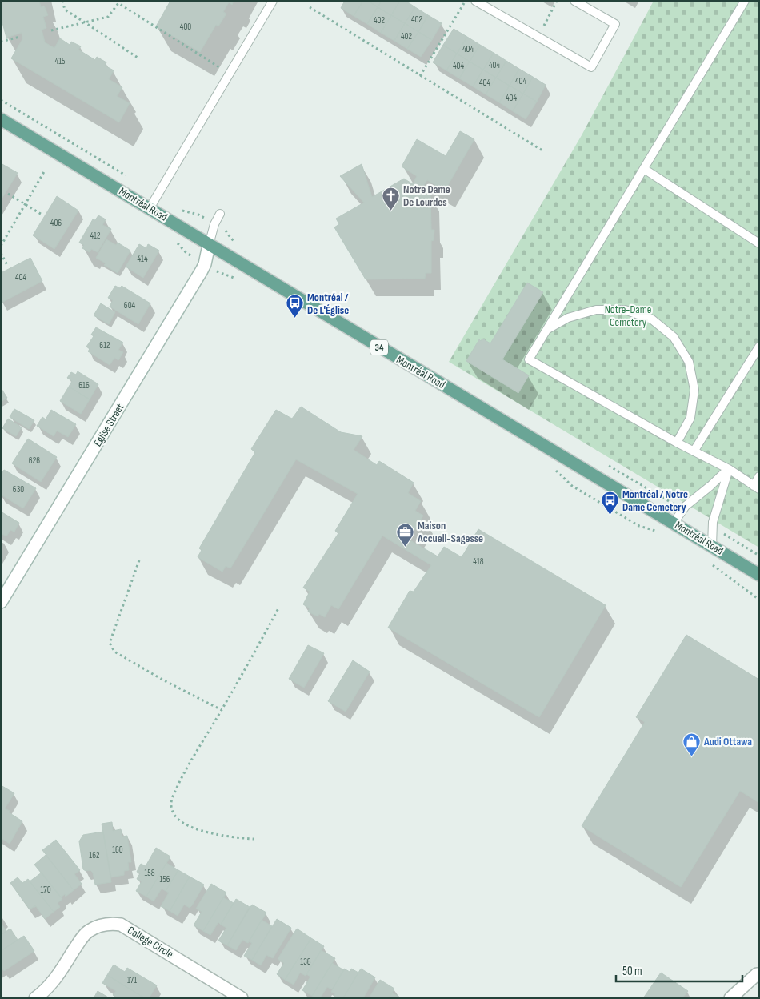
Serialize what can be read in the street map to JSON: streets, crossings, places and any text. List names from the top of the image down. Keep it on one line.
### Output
{"streets":{"main road":["Montréal Road","34"],"street":["Eglise Street","College Circle"]},"crossings":[["Montréal Road","Eglise Street"]],"parks":["Notre-Dame Cemetery"],"places":{"church":["Notre Dame De Lourdes"],"bus stop":["Montréal / De L'Église","Montréal / Notre Dame Cemetery"],"office":["Maison Accueil-Sagesse"],"shop":["Audi Ottawa"]},"house_numbers":["402","402","400","402","404","415","404","404","404","404","404","406","412","414","404","604","612","616","626","630","418","160","162","158","156","170","136","171"],"scale_bar":"50 m"}
